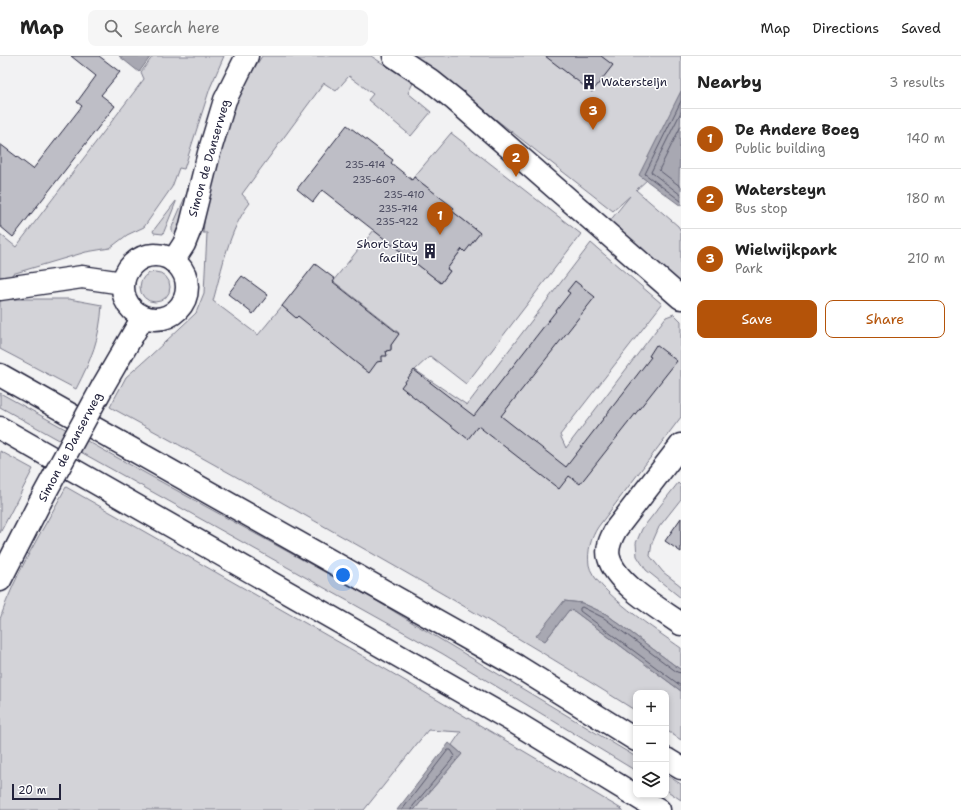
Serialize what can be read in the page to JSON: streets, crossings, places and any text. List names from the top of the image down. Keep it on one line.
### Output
{"streets":{"main road":["Simon de Danserweg"]},"places":{"building":["Watersteijn","Short Stay facility"]},"house_numbers":["235-414","235-607","235-410","235-714","235-922"],"scale_bar":"20 m","page":{"header":"Map","search":"Search here","nav":["Map","Directions","Saved"],"heading":["Nearby","3 results"],"pins":["3","2","1"],"list":[{"mark":"1","name":"De Andere Boeg","note":"Public building","value":"140 m"},{"mark":"2","name":"Watersteyn","note":"Bus stop","value":"180 m"},{"mark":"3","name":"Wielwijkpark","note":"Park","value":"210 m"}],"buttons":["Save","Share"],"map_buttons":["+","−"],"scale":"20 m"}}
